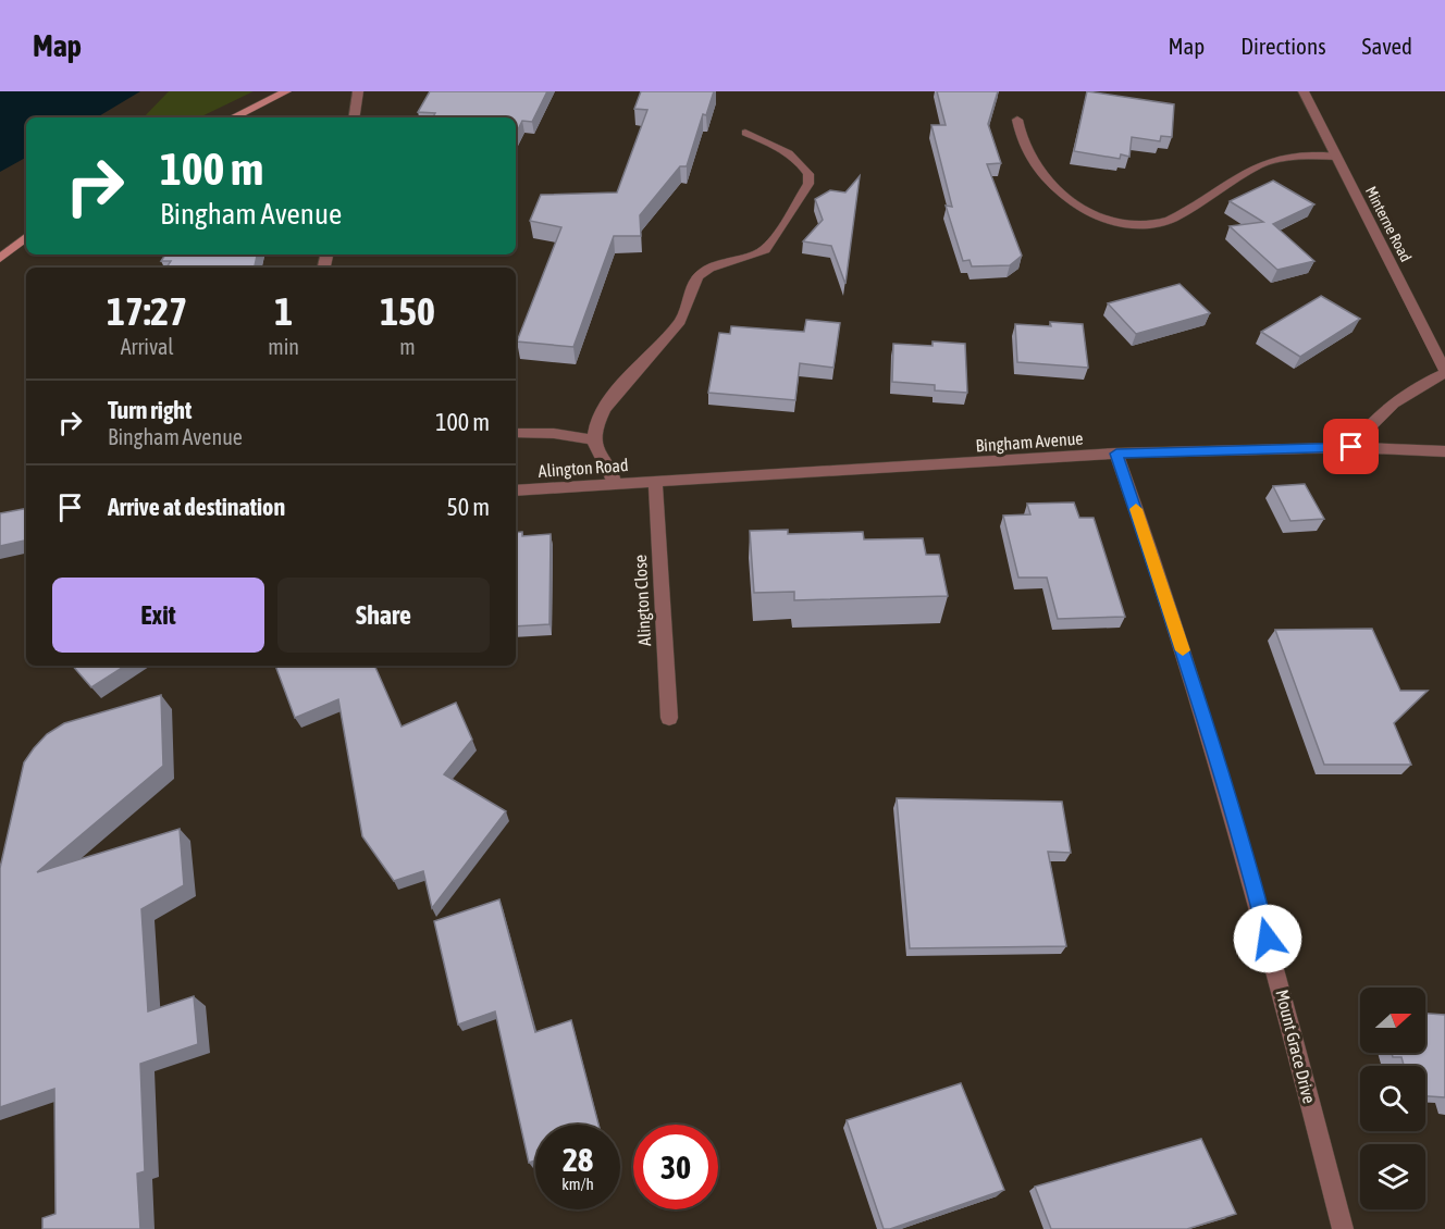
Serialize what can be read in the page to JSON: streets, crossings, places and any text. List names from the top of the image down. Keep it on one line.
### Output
{"streets":{"street":["Minterne Road","Bingham Avenue","Alington Road","Alington Close","Mount Grace Drive"]},"crossings":[["Minterne Road","Bingham Avenue"],["Bingham Avenue","Alington Road"],["Bingham Avenue","Alington Close"],["Bingham Avenue","Mount Grace Drive"],["Alington Road","Alington Close"]],"north":"right","page":{"header":"Map","nav":["Map","Directions","Saved"],"turn":["100 m","Bingham Avenue"],"eta":["17:27","Arrival","1","min","150","m"],"list":[{"name":"Turn right","note":"Bingham Avenue","value":"100 m"},{"name":"Arrive at destination","value":"50 m"}],"buttons":["Exit","Share"],"speed":"28 km/h","limit":"30"}}
